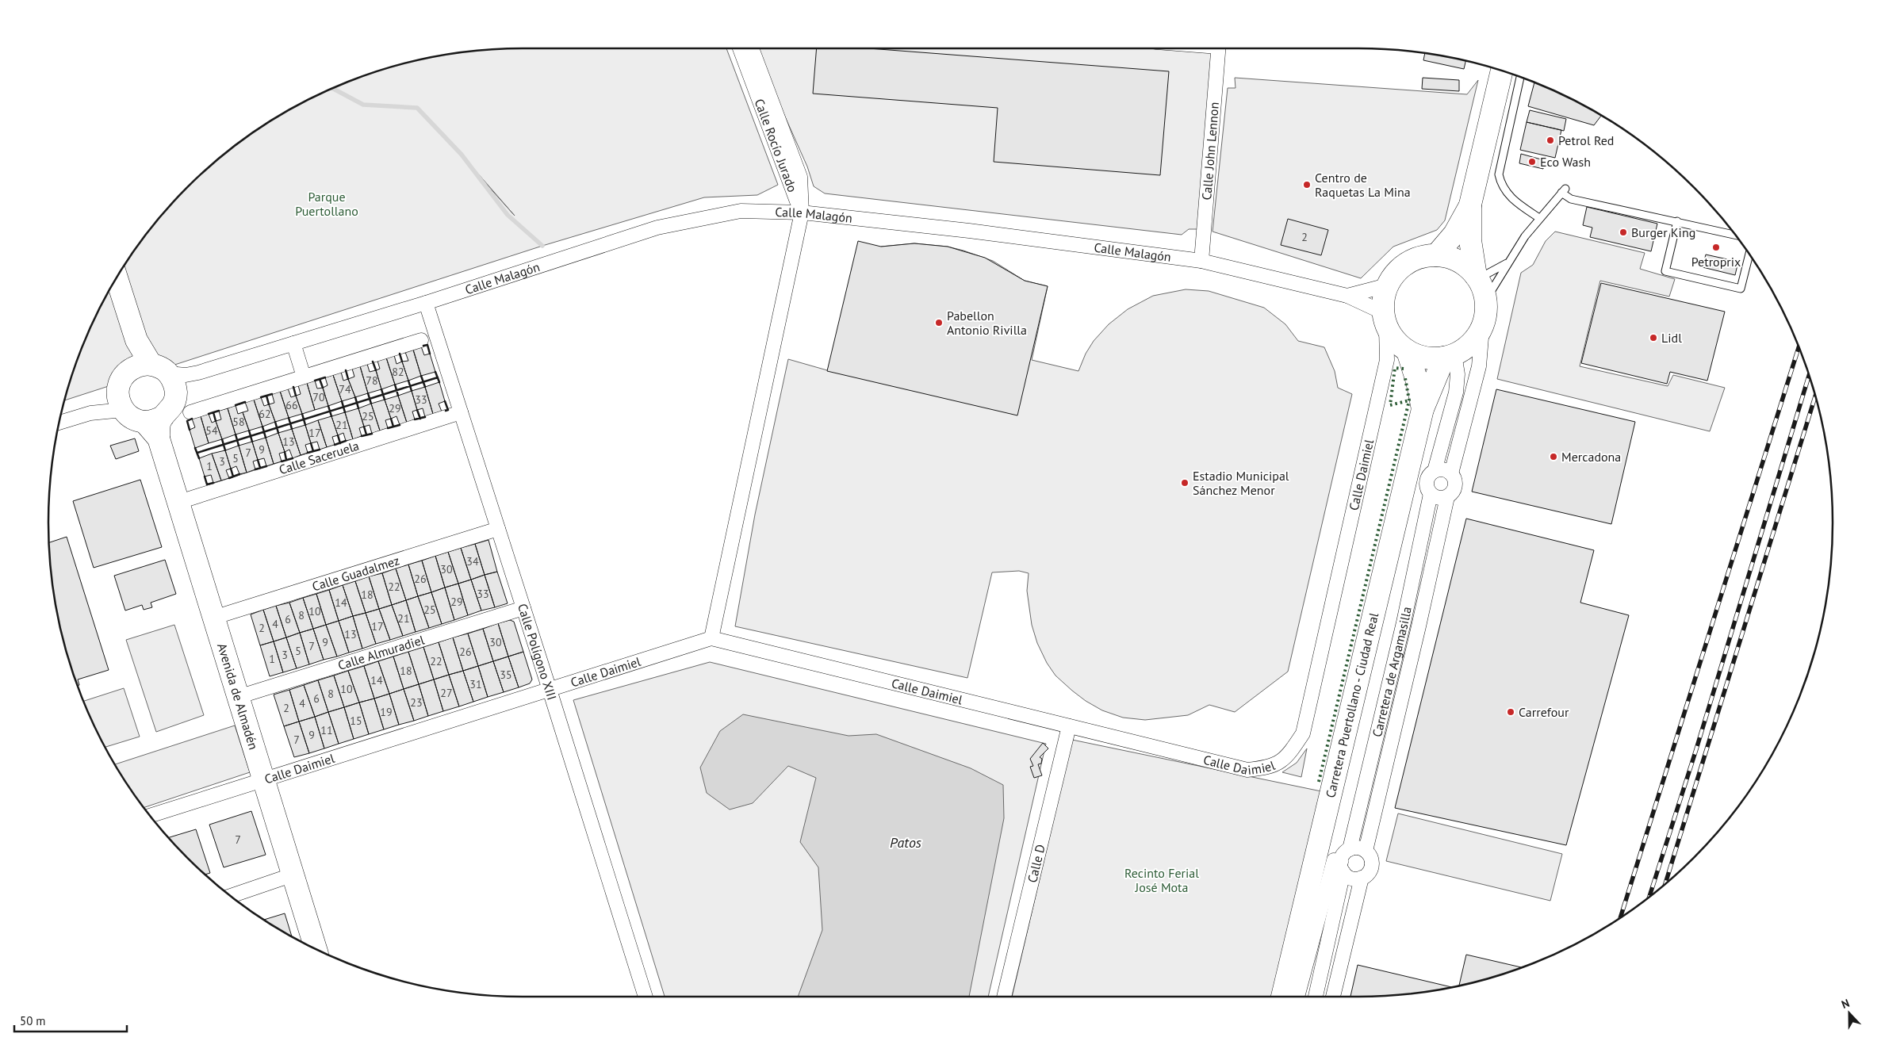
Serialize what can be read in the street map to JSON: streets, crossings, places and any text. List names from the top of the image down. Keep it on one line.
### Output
{"streets":{"main road":["Avenida de Almadén","Carretera Puertollano - Ciudad Real"],"street":["Calle Rocío Jurado","Calle John Lennon","Calle Malagón","Calle Saceruela","Calle Daimiel","Calle Guadalmez","Calle Polígono XIII","Calle Almuradiel","Carretera de Argamasilla","Calle D"]},"crossings":[["Calle Rocío Jurado","Calle Malagón"],["Calle John Lennon","Calle Malagón"],["Calle Malagón","Calle Daimiel"],["Calle Malagón","Calle Polígono XIII"],["Calle Malagón","Avenida de Almadén"],["Calle Malagón","Carretera Puertollano - Ciudad Real"],["Calle Saceruela","Calle Polígono XIII"],["Calle Saceruela","Avenida de Almadén"],["Calle Daimiel","Calle Polígono XIII"],["Calle Daimiel","Avenida de Almadén"],["Calle Daimiel","Carretera Puertollano - Ciudad Real"],["Calle Daimiel","Calle D"],["Calle Guadalmez","Calle Polígono XIII"],["Calle Guadalmez","Avenida de Almadén"],["Calle Polígono XIII","Calle Almuradiel"],["Calle Almuradiel","Avenida de Almadén"]],"water":["Patos"],"parks":["Parque Puertollano","Recinto Ferial José Mota"],"places":["Petrol Red","Eco Wash","Centro de Raquetas La Mina","Burger King","Petroprix","Pabellon Antonio Rivilla","Lidl","Mercadona","Estadio Municipal Sánchez Menor","Carrefour"],"house_numbers":["2","82","78","74","70","33","66","29","62","25","58","21","54","17","13","9","7","5","3","1","34","30","26","22","33","18","29","14","25","10","8","21","6","4","17","2","13","9","30","7","5","26","3","1","22","18","35","14","31","10","27","8","6","23","4","2","19","15","11","9","7","7"],"scale_bar":"50 m","north":"top"}
